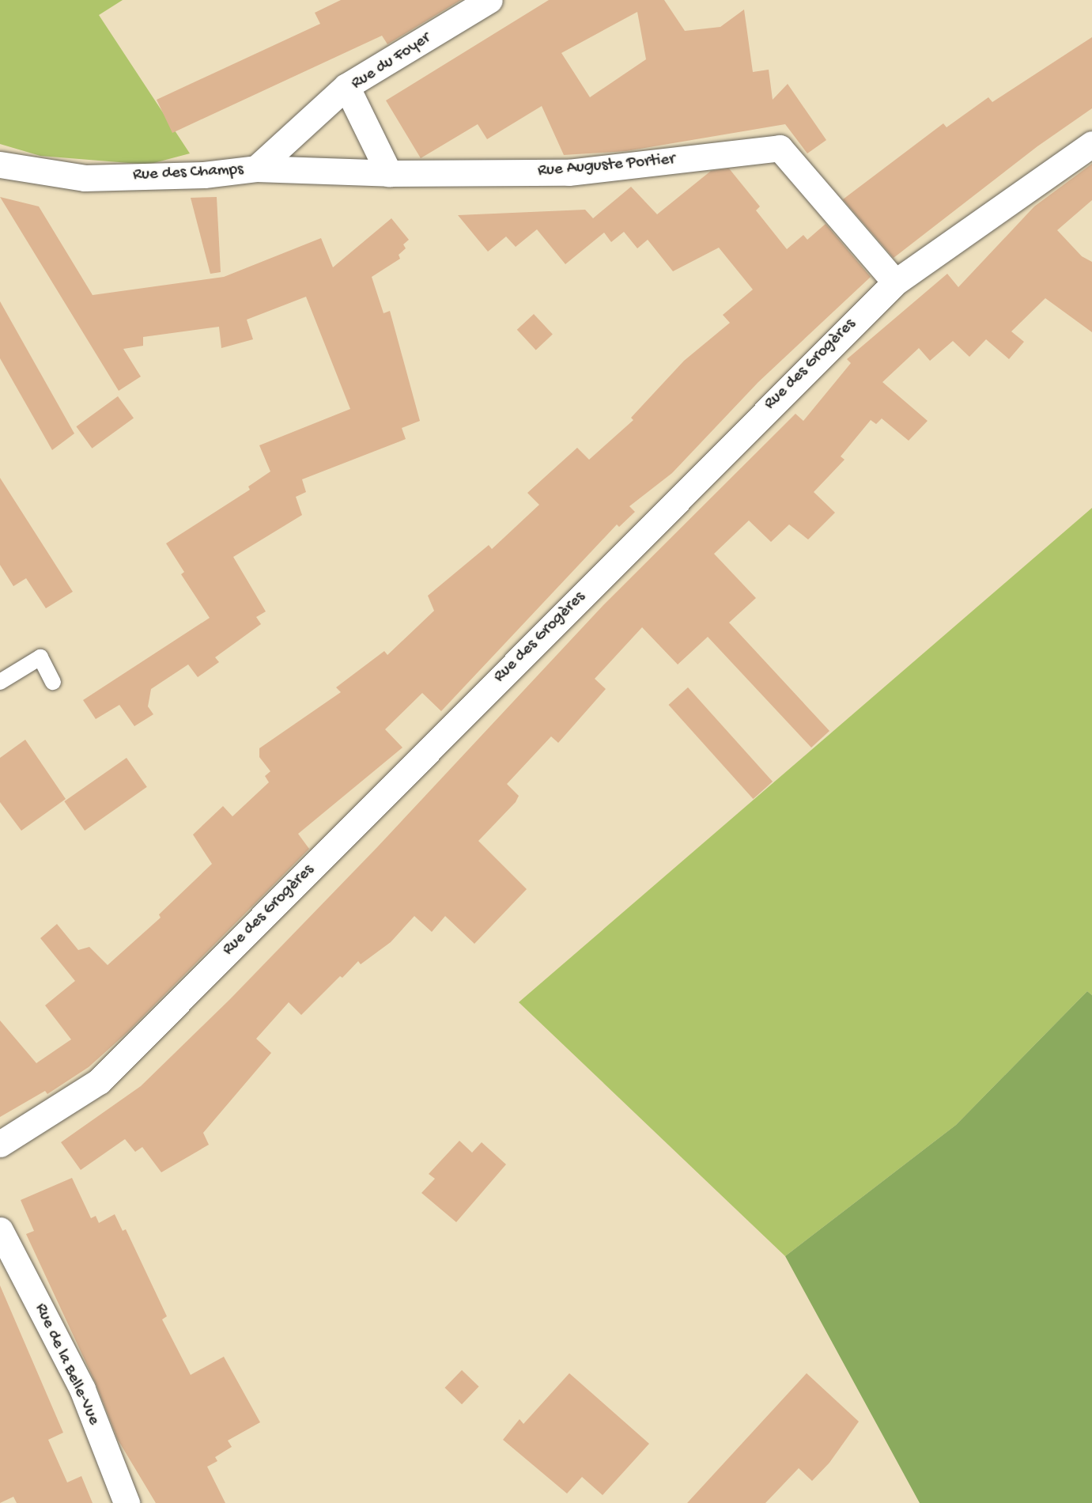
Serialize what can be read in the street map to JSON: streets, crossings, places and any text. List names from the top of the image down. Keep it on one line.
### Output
{"streets":{"street":["Rue du Foyer","Rue Auguste Portier","Rue des Champs","Rue des Grogères","Rue de la Belle-Vue"]},"crossings":[["Rue du Foyer","Rue Auguste Portier"],["Rue du Foyer","Rue des Champs"],["Rue Auguste Portier","Rue des Champs"],["Rue Auguste Portier","Rue des Grogères"]]}
